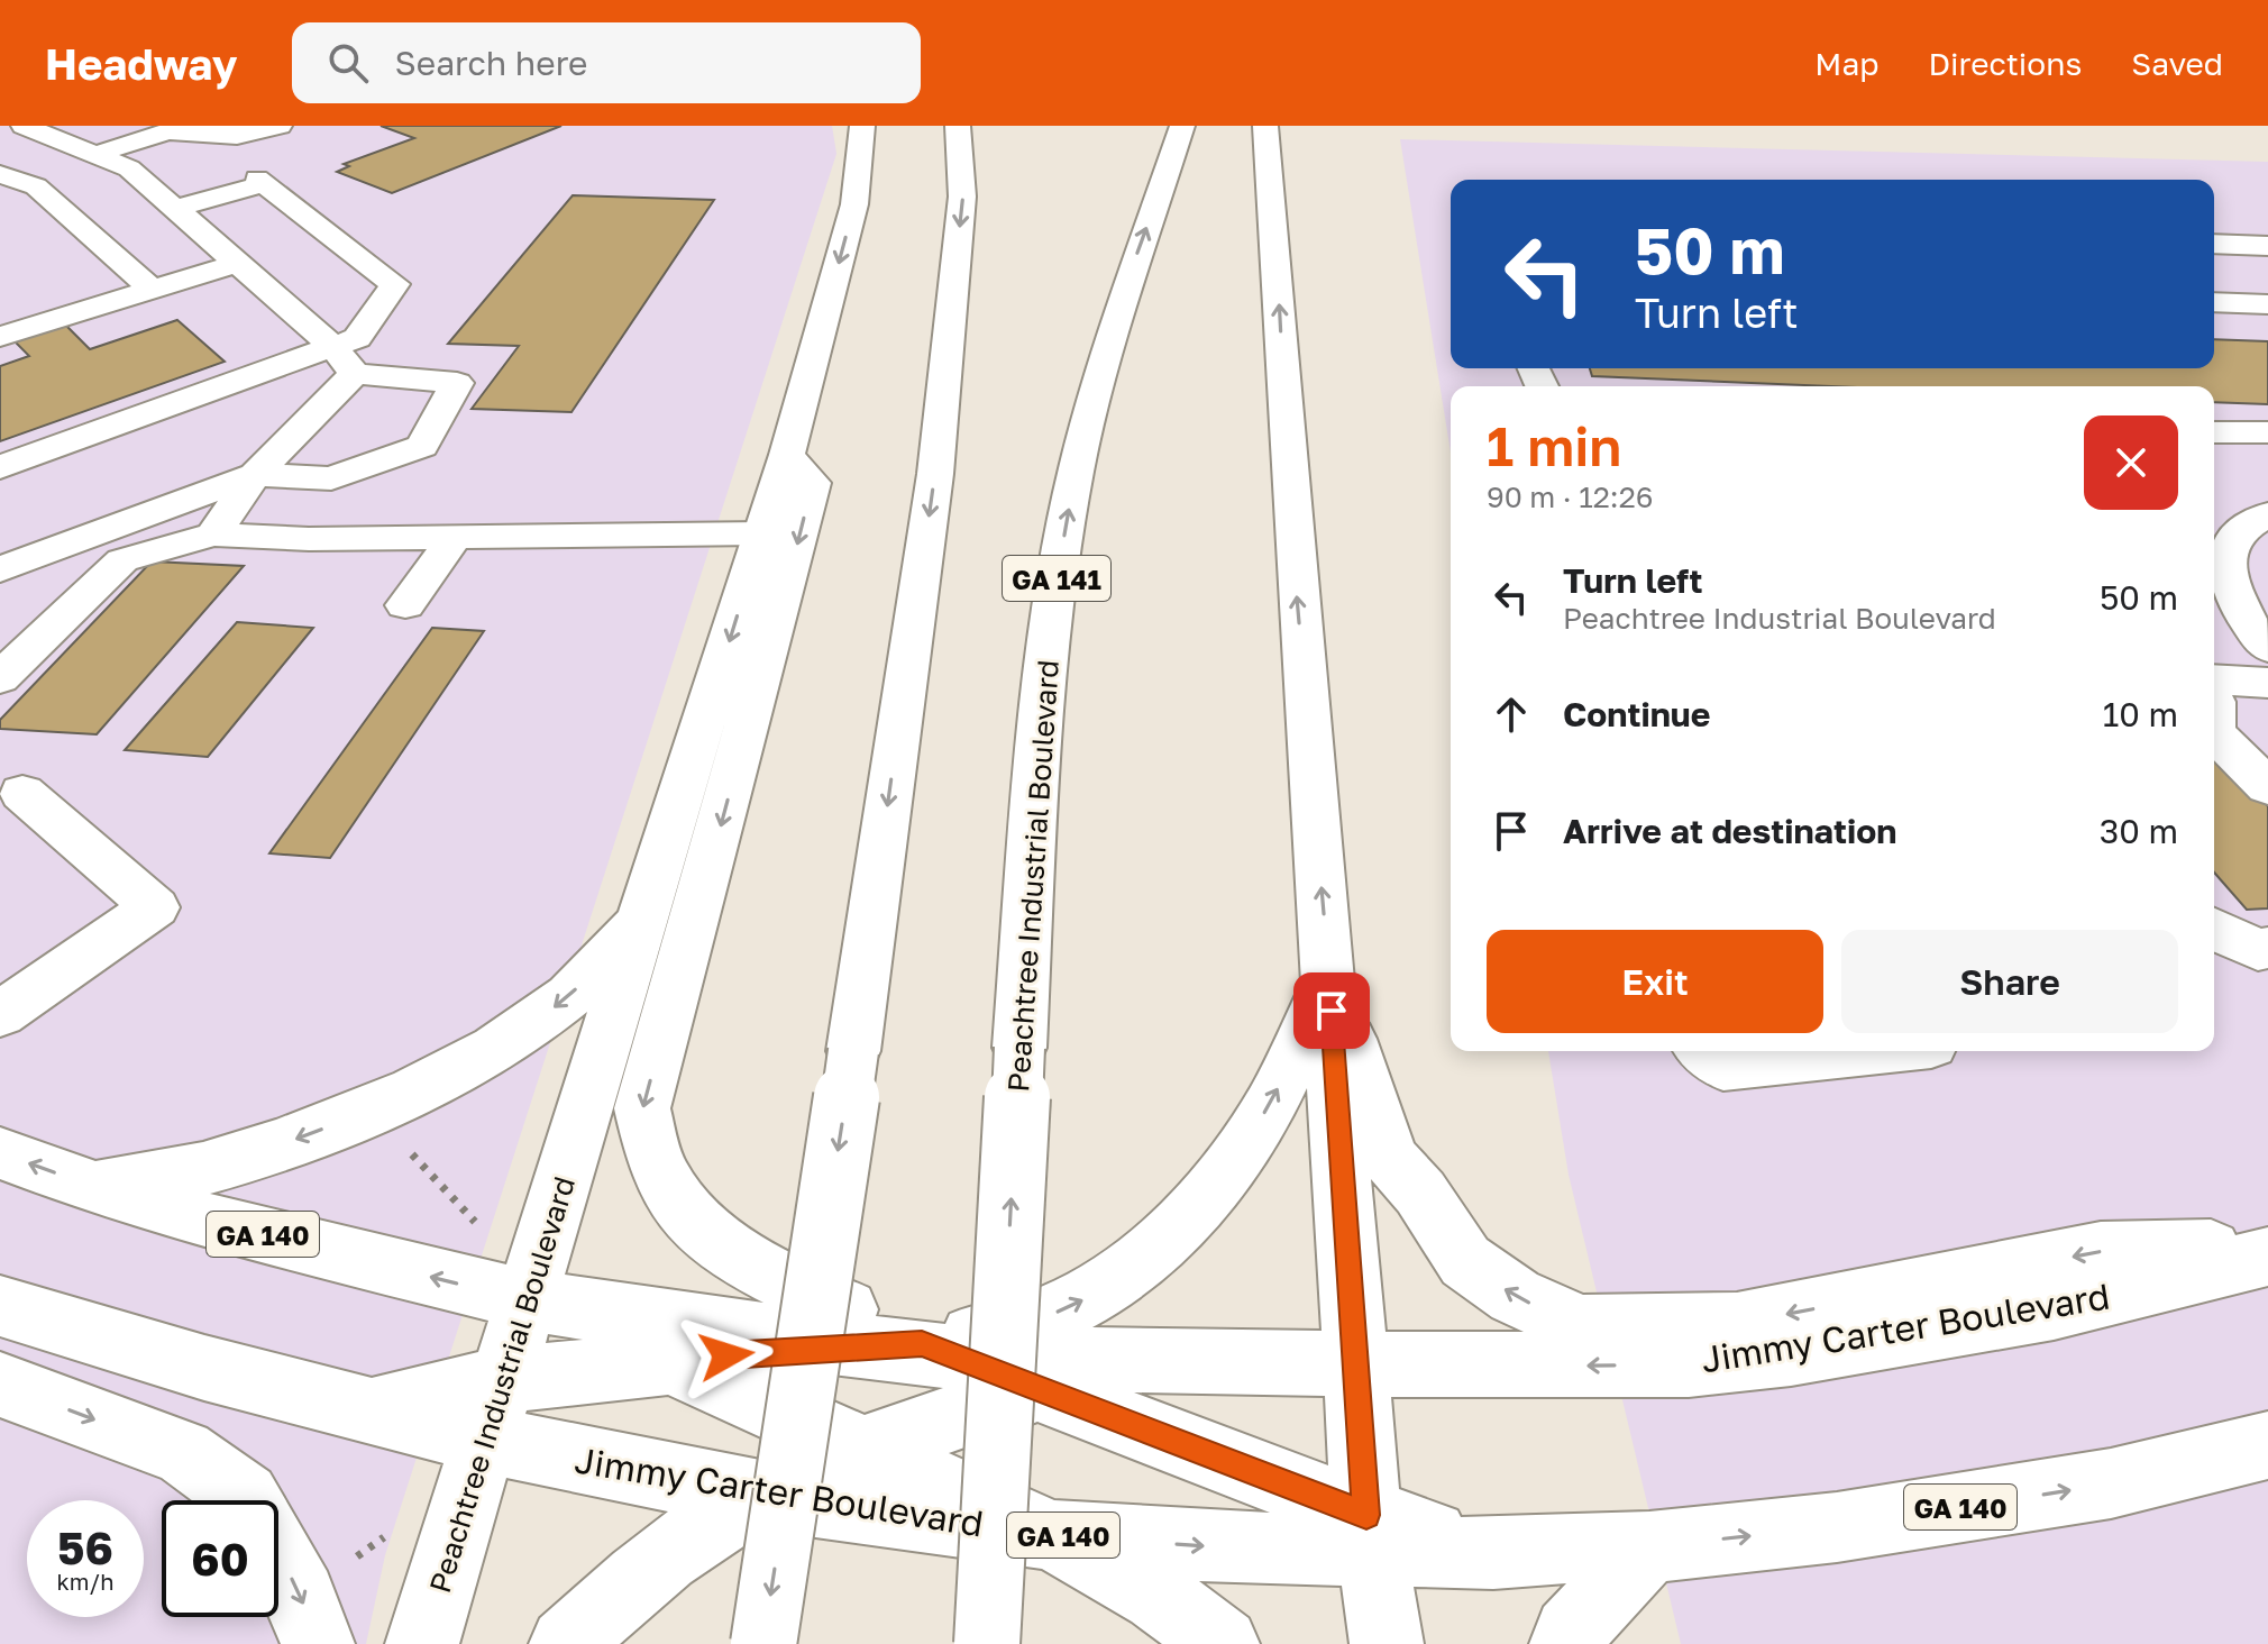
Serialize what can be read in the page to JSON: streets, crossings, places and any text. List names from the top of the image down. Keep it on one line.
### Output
{"streets":{"main road":["GA 141","Peachtree Industrial Boulevard","GA 140","Jimmy Carter Boulevard"]},"crossings":[["Peachtree Industrial Boulevard","Jimmy Carter Boulevard"]],"page":{"header":"Headway","search":"Search here","nav":["Map","Directions","Saved"],"turn":["50 m","Turn left"],"heading":["1 min","90 m · 12:26"],"list":[{"name":"Turn left","note":"Peachtree Industrial Boulevard","value":"50 m"},{"name":"Continue","value":"10 m"},{"name":"Arrive at destination","value":"30 m"}],"buttons":["Exit","Share"],"speed":"56 km/h","limit":"60"}}
